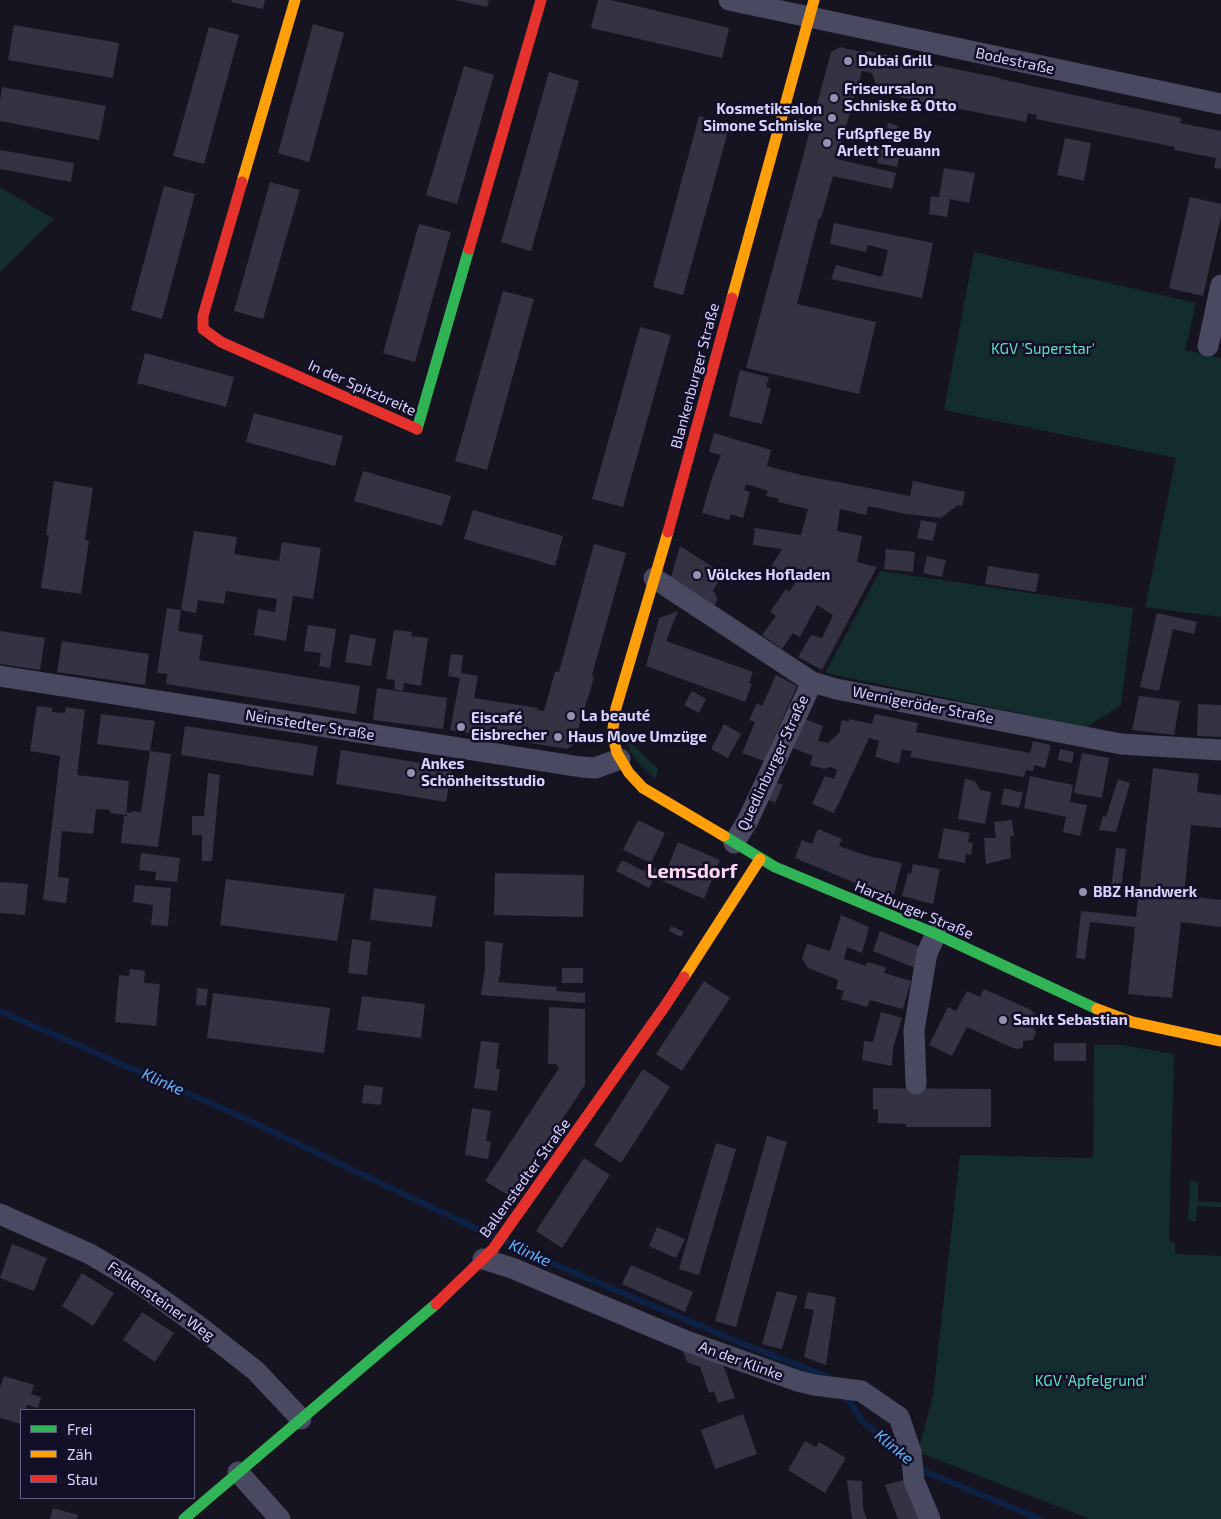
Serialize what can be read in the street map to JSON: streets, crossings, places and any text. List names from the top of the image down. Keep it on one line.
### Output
{"streets":{"street":["Bodestraße","Blankenburger Straße","In der Spitzbreite","Wernigeröder Straße","Neinstedter Straße","Quedlinburger Straße","Harzburger Straße","Ballenstedter Straße","Falkensteiner Weg","An der Klinke"]},"crossings":[["Bodestraße","Blankenburger Straße"],["Blankenburger Straße","Wernigeröder Straße"],["Blankenburger Straße","Neinstedter Straße"],["Blankenburger Straße","Harzburger Straße"],["Wernigeröder Straße","Quedlinburger Straße"],["Neinstedter Straße","Harzburger Straße"],["Quedlinburger Straße","Harzburger Straße"],["Harzburger Straße","Ballenstedter Straße"],["Ballenstedter Straße","Falkensteiner Weg"],["Ballenstedter Straße","An der Klinke"]],"districts":["Lemsdorf"],"water":["Klinke"],"parks":["KGV 'Superstar'","KGV 'Apfelgrund'"],"places":["Dubai Grill","Friseursalon Schniske & Otto","Kosmetiksalon Simone Schniske","Fußpflege By Arlett Treuann","Völckes Hofladen","La beauté","Eiscafé Eisbrecher","Haus Move Umzüge","Ankes Schönheitsstudio","BBZ Handwerk","Sankt Sebastian"],"legend":["Frei","Zäh","Stau"]}
